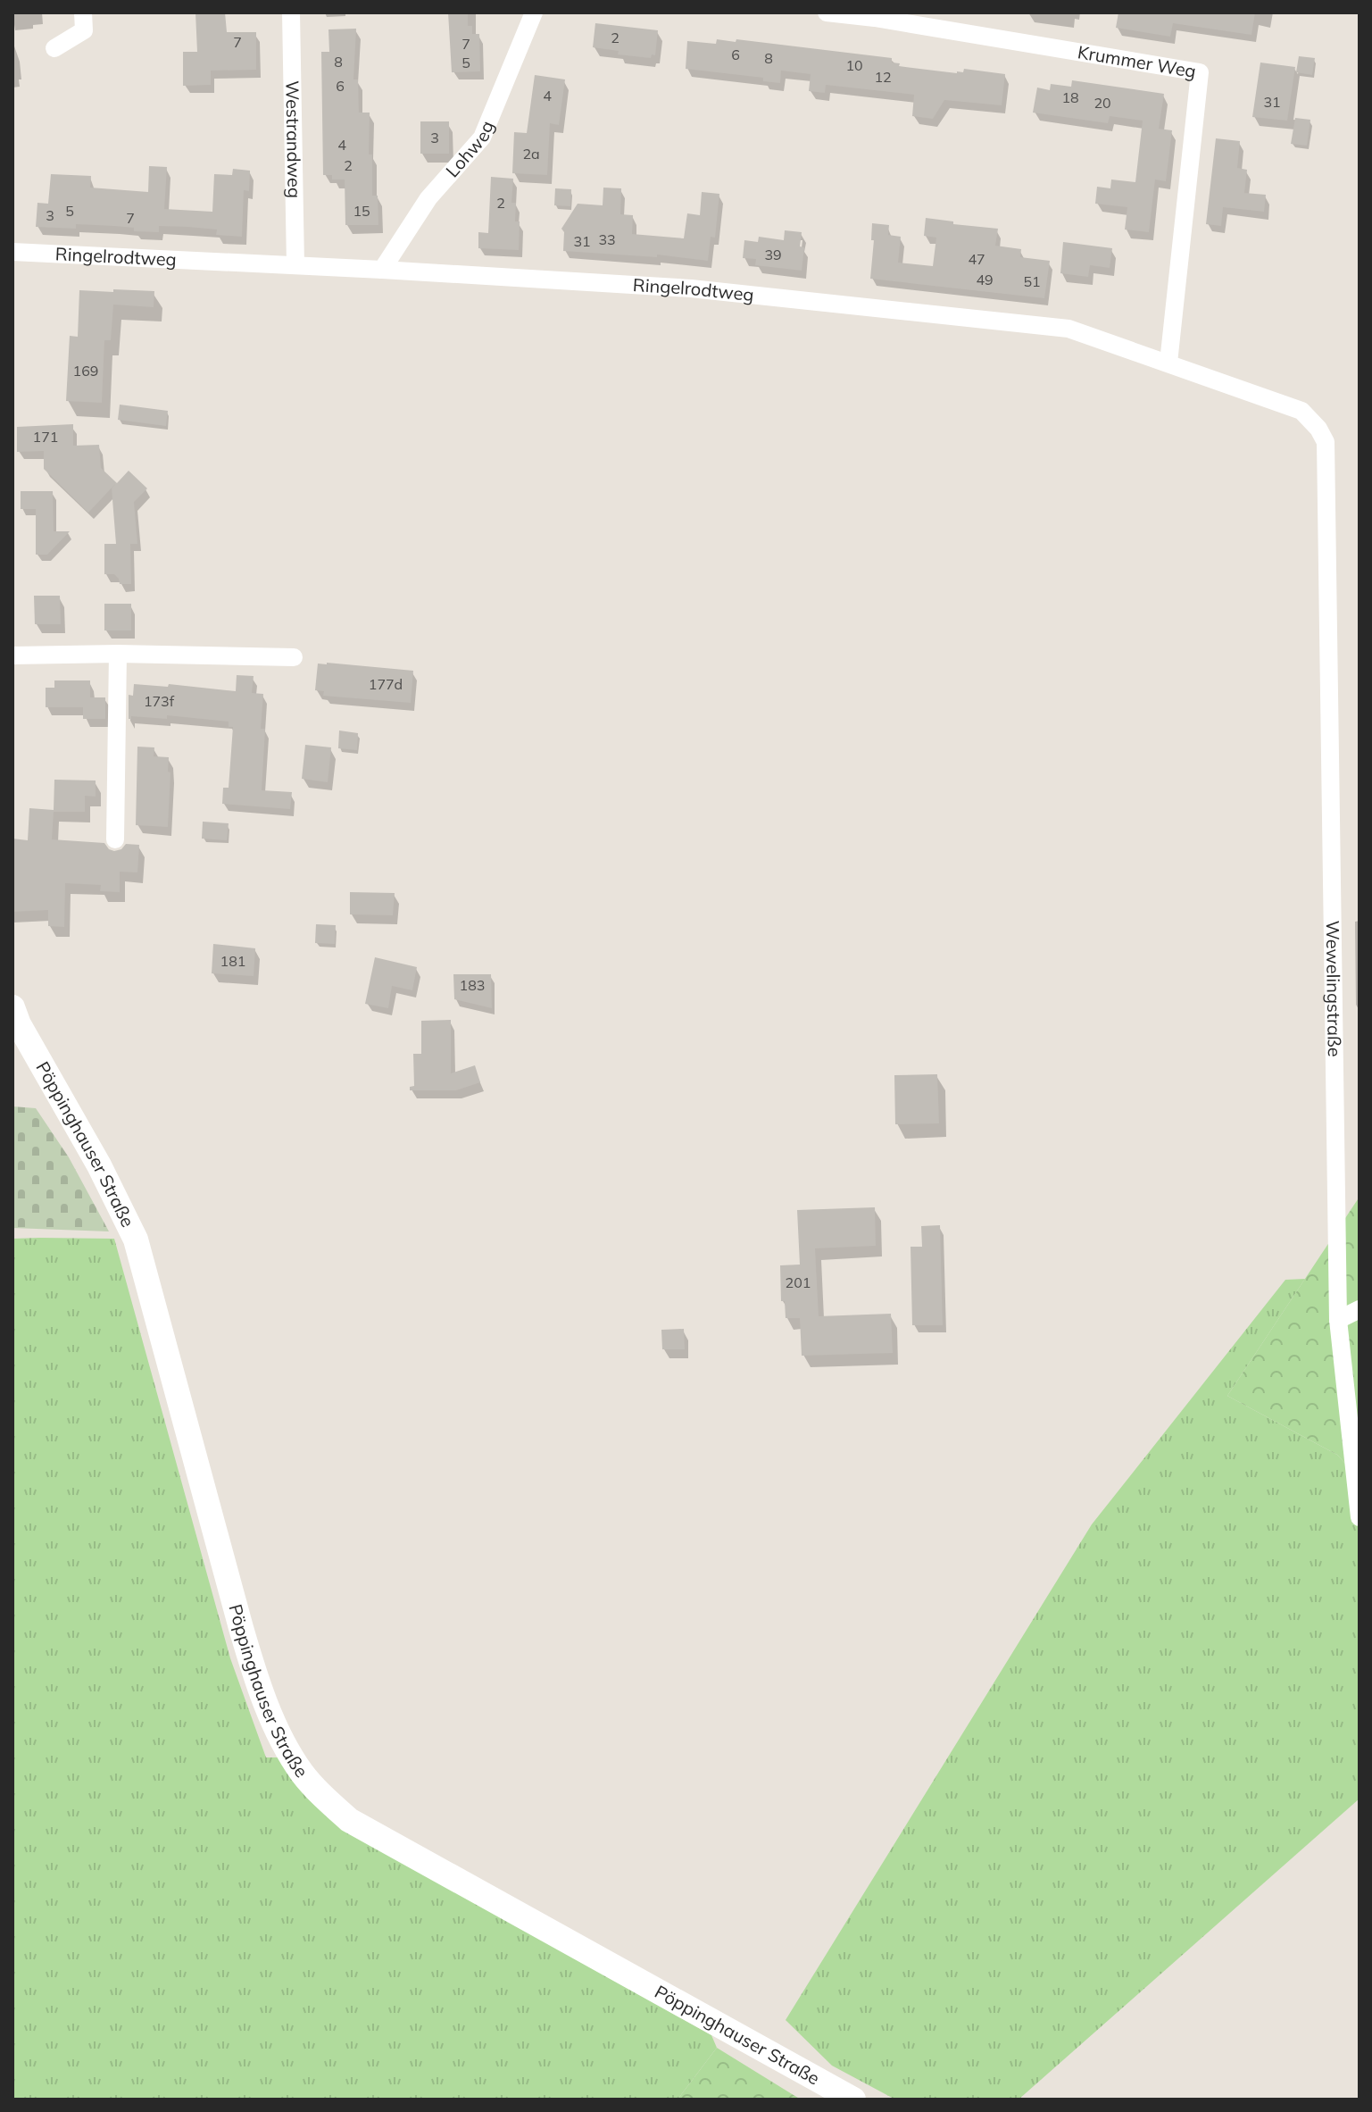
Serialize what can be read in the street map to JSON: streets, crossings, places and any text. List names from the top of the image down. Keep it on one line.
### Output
{"streets":{"main road":["Pöppinghauser Straße"],"street":["Krummer Weg","Westrandweg","Lohweg","Ringelrodtweg","Wewelingstraße"]},"crossings":[["Krummer Weg","Ringelrodtweg"],["Westrandweg","Ringelrodtweg"],["Lohweg","Ringelrodtweg"],["Ringelrodtweg","Wewelingstraße"]],"house_numbers":["2","7","7","6","8","8","5","10","12","6","4","18","31","20","3","4","2a","2","2","5","15","3","7","33","31","39","47","49","51","169","171","177d","173f","181","183","201"]}
